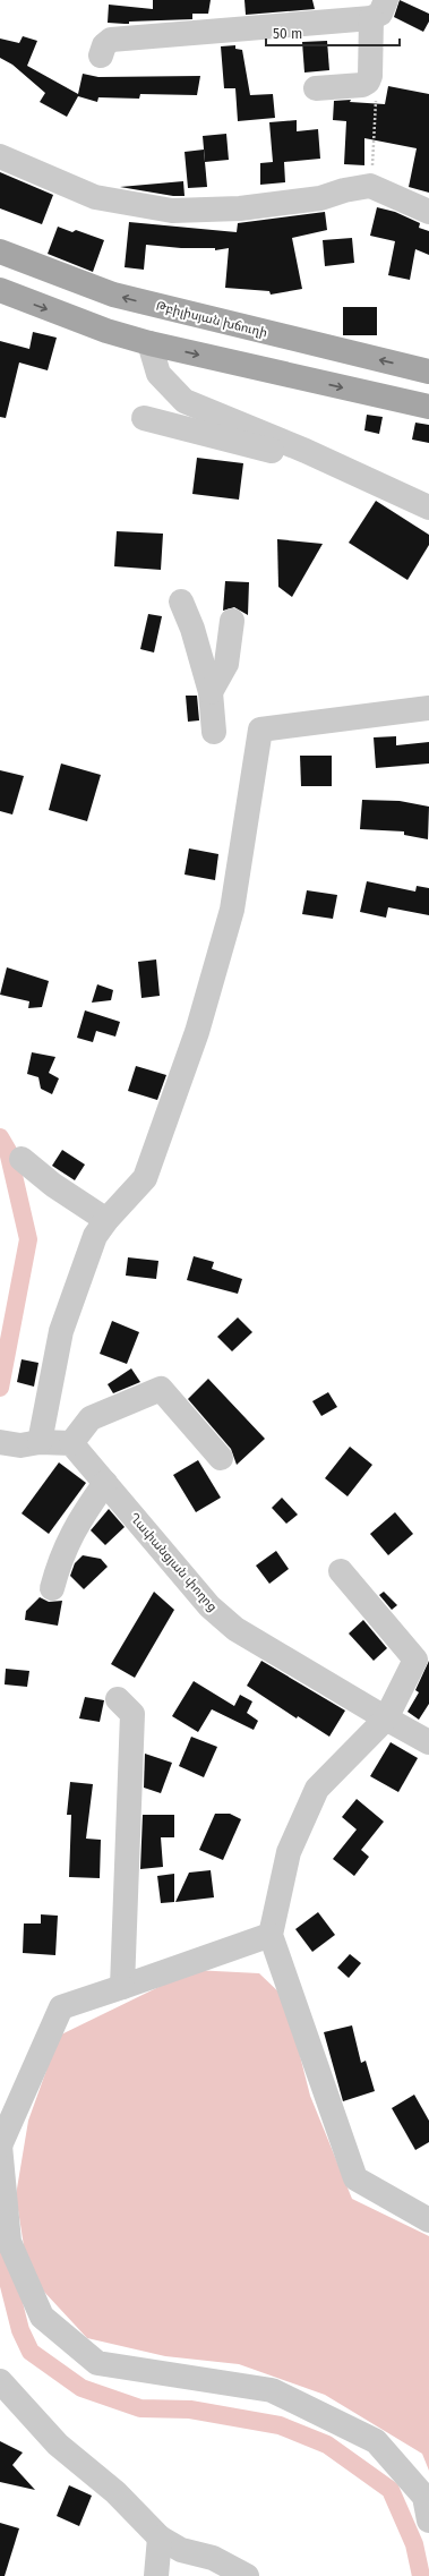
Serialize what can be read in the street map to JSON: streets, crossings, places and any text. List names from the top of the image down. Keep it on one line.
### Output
{"streets":{"main road":["Թբիլիսյան խճուղի"],"street":["Ղափանցյան փողոց"]},"scale_bar":"50 m"}
